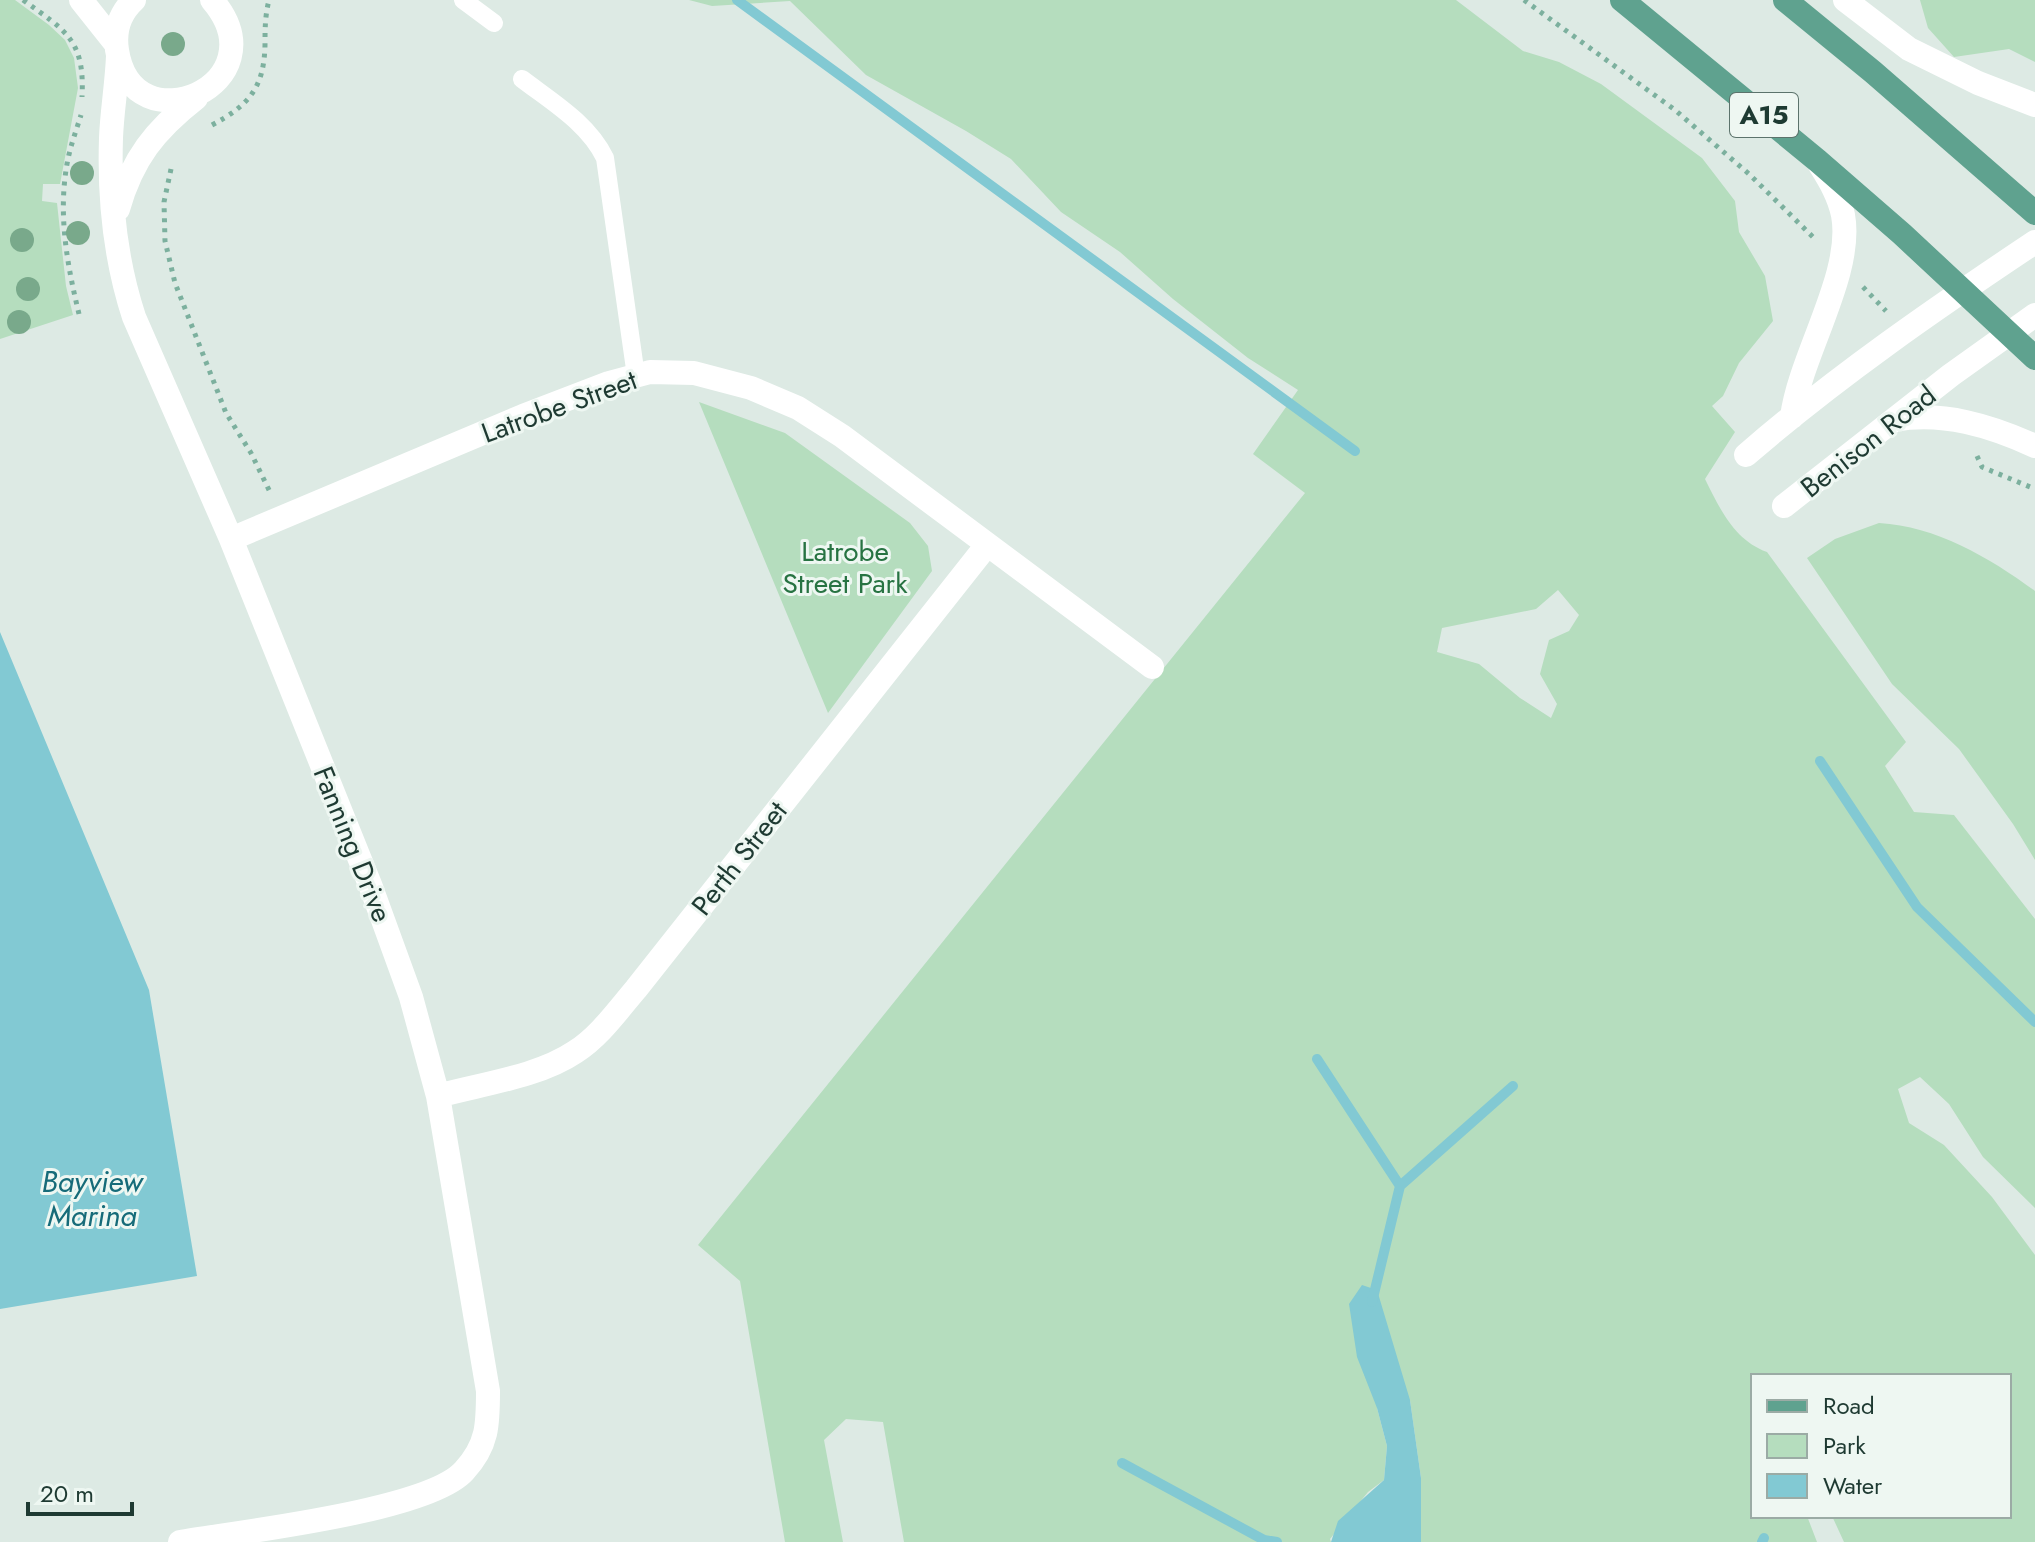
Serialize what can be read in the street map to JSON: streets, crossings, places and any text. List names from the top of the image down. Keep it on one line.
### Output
{"streets":{"main road":["A15"],"street":["Latrobe Street","Benison Road","Fanning Drive","Perth Street"]},"crossings":[["A15","Benison Road"],["Latrobe Street","Fanning Drive"],["Latrobe Street","Perth Street"],["Fanning Drive","Perth Street"]],"water":["Bayview Marina"],"parks":["Latrobe Street Park"],"legend":["Road","Park","Water"],"scale_bar":"20 m"}
